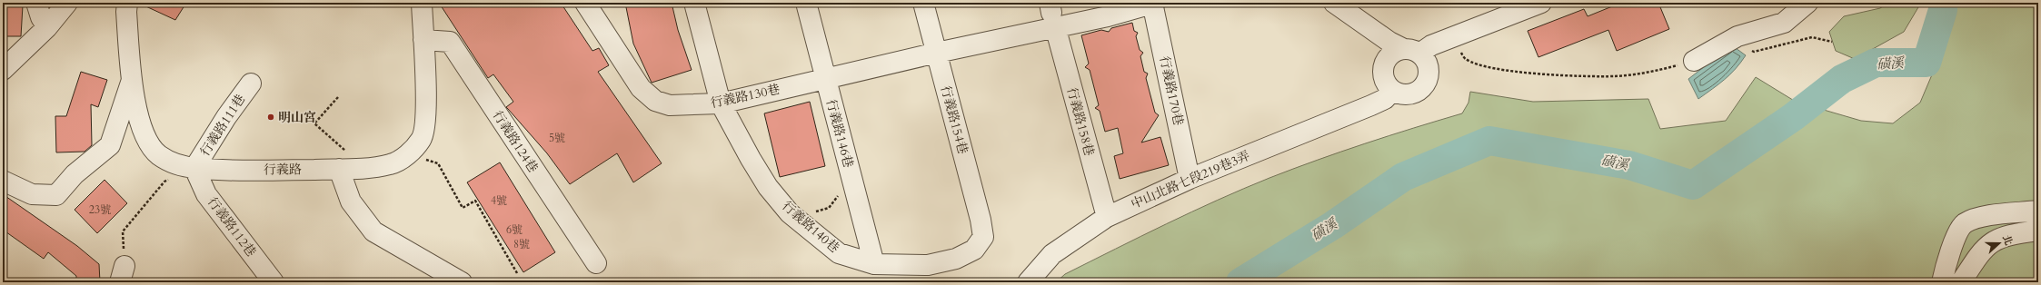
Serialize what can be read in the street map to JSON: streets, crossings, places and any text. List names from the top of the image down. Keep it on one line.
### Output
{"streets":{"street":["行義路170巷","行義路130巷","行義路154巷","行義路158巷","行義路111巷","行義路146巷","行義路124巷","行義路","中山北路七段219巷3弄","行義路112巷","行義路140巷"]},"crossings":[["行義路170巷","行義路130巷"],["行義路170巷","中山北路七段219巷3弄"],["行義路130巷","行義路154巷"],["行義路130巷","行義路158巷"],["行義路130巷","行義路146巷"],["行義路130巷","行義路140巷"],["行義路154巷","行義路140巷"],["行義路158巷","中山北路七段219巷3弄"],["行義路111巷","行義路"],["行義路111巷","行義路112巷"],["行義路146巷","行義路140巷"],["行義路124巷","行義路"],["行義路","行義路112巷"]],"water":["磺溪"],"places":["明山宮"],"house_numbers":["5號","4號","23號","6號","8號"],"north":"right"}
